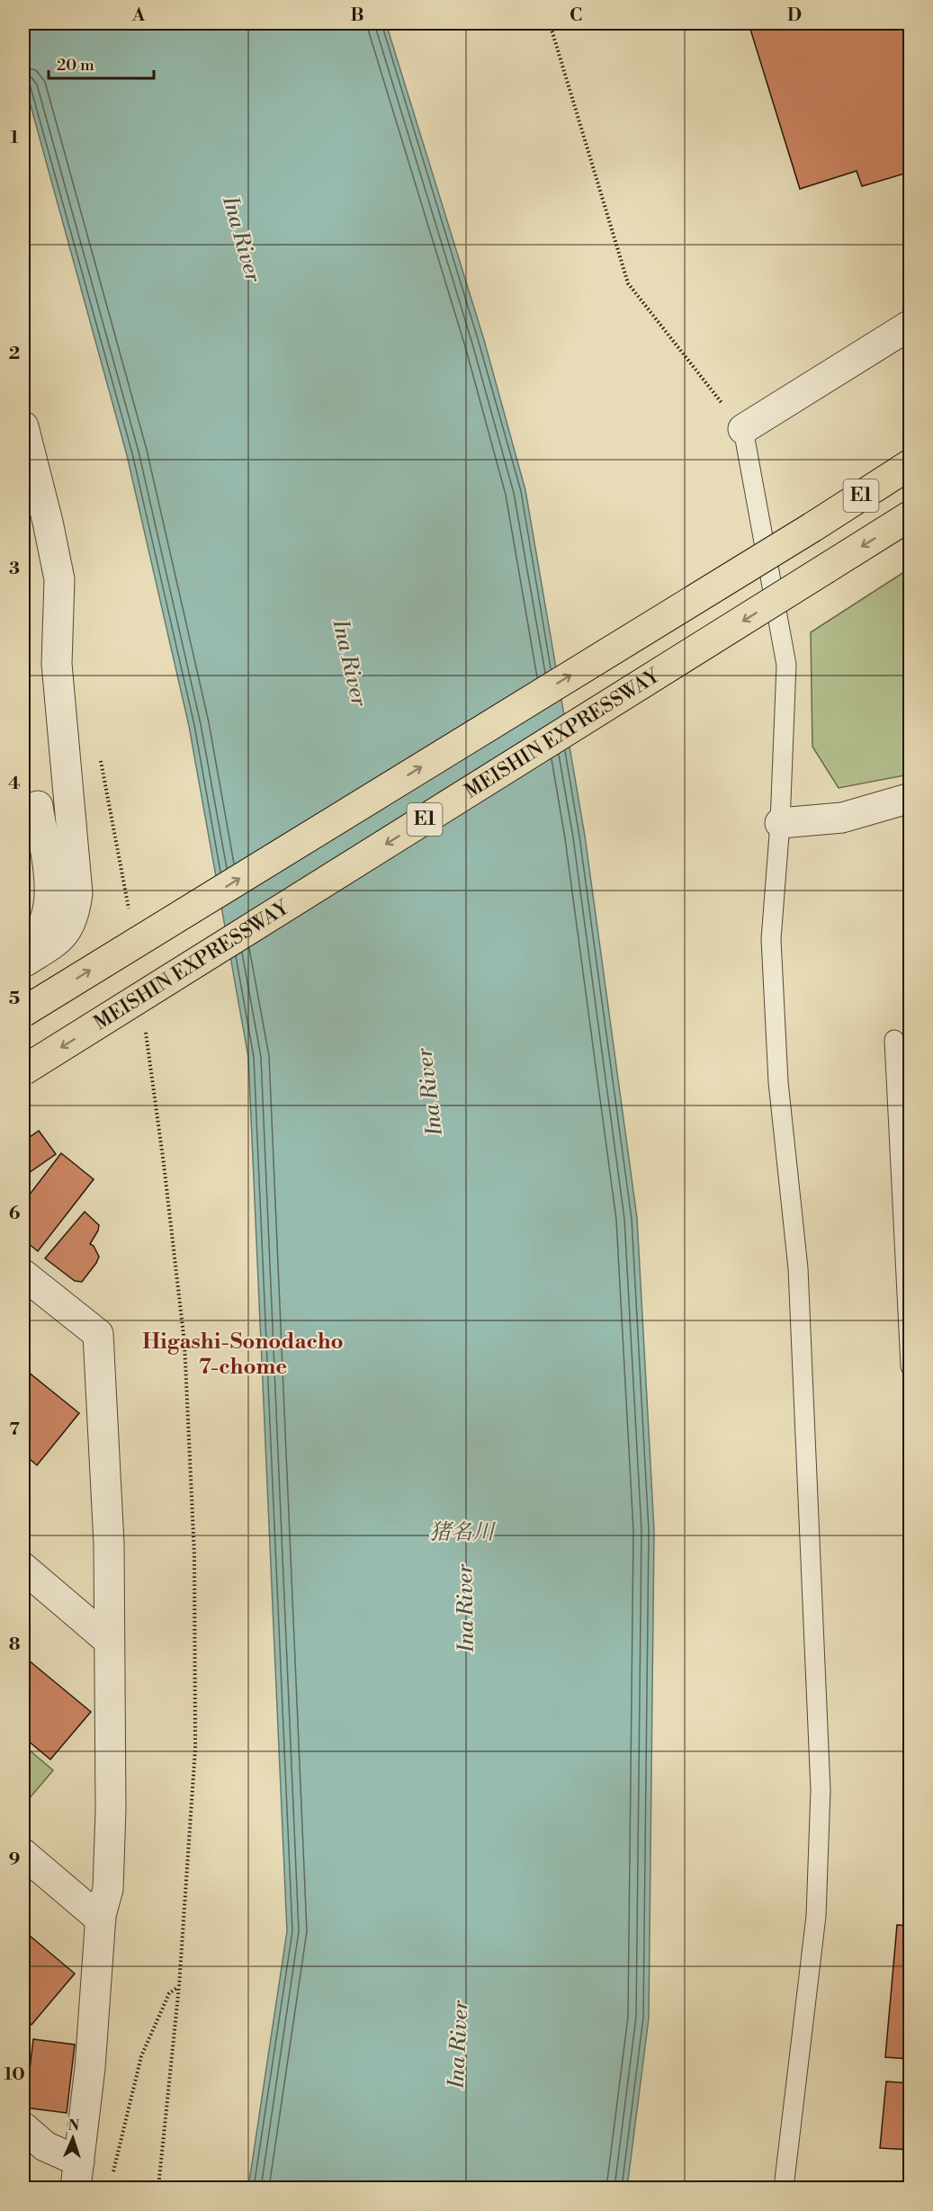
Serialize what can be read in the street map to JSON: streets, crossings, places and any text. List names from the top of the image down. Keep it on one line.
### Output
{"streets":{"highway":["E1","MEISHIN EXPRESSWAY"]},"districts":["Higashi-Sonodacho 7-chome"],"water":["Ina River","猪名川"],"scale_bar":"20 m","north":"top","grid":{"columns":["A","B","C","D"],"rows":["1","2","3","4","5","6","7","8","9","10"]}}
